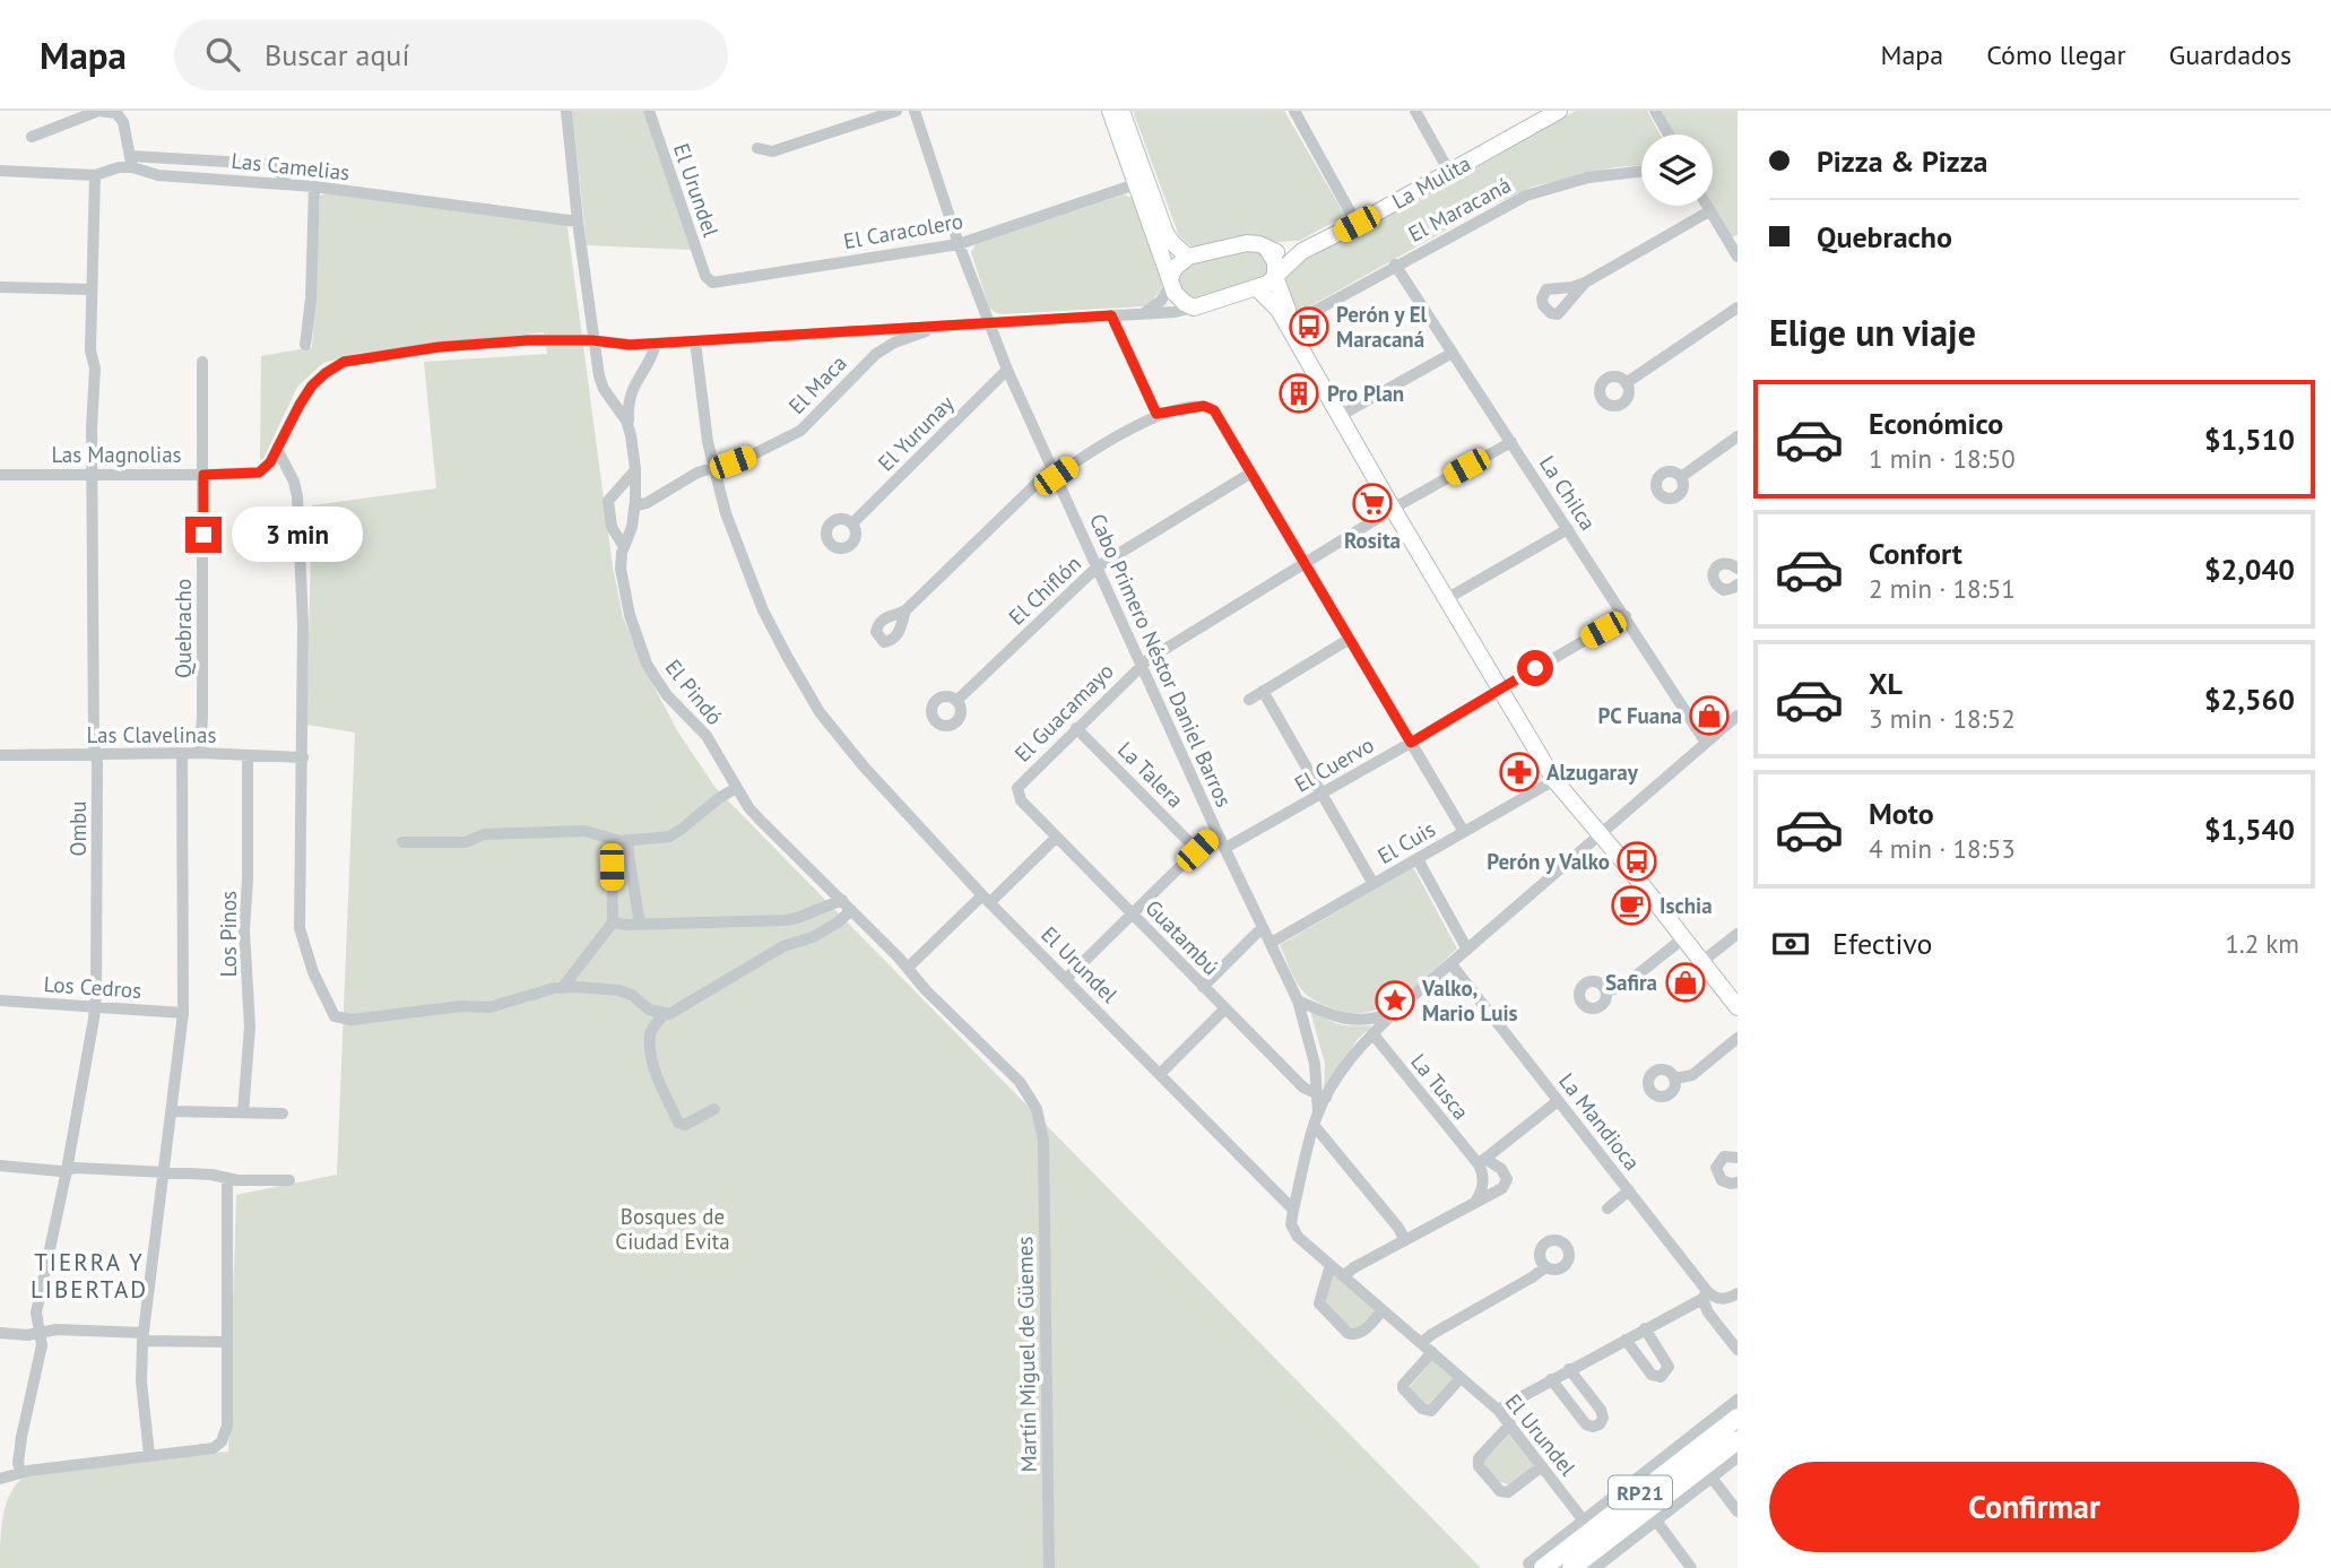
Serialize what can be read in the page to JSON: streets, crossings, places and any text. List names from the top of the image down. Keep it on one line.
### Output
{"streets":{"main road":["La Mulita","RP21"],"street":["Las Camelias","El Urundel","El Maracaná","El Caracolero","El Maca","El Yurunay","Las Magnolias","La Chilca","El Chiflón","Quebracho","Cabo Primero Néstor Daniel Barros","El Pindó","El Guacamayo","Las Clavelinas","El Cuervo","La Talera","Ombu","El Cuis","Los Pinos","Guatambú","Los Cedros","La Tusca","La Mandioca","Martín Miguel de Güemes"]},"crossings":[["Las Camelias","El Pindó"],["Las Camelias","Ombu"],["El Urundel","El Caracolero"],["El Urundel","El Maca"],["El Urundel","Las Magnolias"],["El Maracaná","La Chilca"],["El Caracolero","Cabo Primero Néstor Daniel Barros"],["El Maca","El Pindó"],["El Yurunay","Cabo Primero Néstor Daniel Barros"],["Las Magnolias","Quebracho"],["Las Magnolias","El Pindó"],["Las Magnolias","Ombu"],["La Chilca","El Guacamayo"],["La Chilca","El Cuervo"],["El Chiflón","Cabo Primero Néstor Daniel Barros"],["Quebracho","Las Clavelinas"],["Cabo Primero Néstor Daniel Barros","El Guacamayo"],["Cabo Primero Néstor Daniel Barros","El Cuervo"],["Cabo Primero Néstor Daniel Barros","El Cuis"],["Cabo Primero Néstor Daniel Barros","Guatambú"],["El Pindó","Martín Miguel de Güemes"],["El Guacamayo","La Talera"],["El Guacamayo","Guatambú"],["Las Clavelinas","Ombu"],["Las Clavelinas","Los Pinos"],["Ombu","Los Cedros"]],"districts":["TIERRA Y LIBERTAD"],"parks":["Bosques de Ciudad Evita"],"places":{"bus stop":["Perón y El Maracaná","Perón y Valko"],"building":["Pro Plan"],"supermarket":["Rosita"],"shop":["PC Fuana","Safira"],"pharmacy":["Alzugaray"],"cafe":["Ischia"],"place":["Valko, Mario Luis"]},"page":{"header":"Mapa","search":"Buscar aquí","nav":["Mapa","Cómo llegar","Guardados"],"banner":["Pizza & Pizza","Quebracho"],"heading":"Elige un viaje","list":[{"name":"Económico","note":"1 min · 18:50","value":"$1,510"},{"name":"Confort","note":"2 min · 18:51","value":"$2,040"},{"name":"XL","note":"3 min · 18:52","value":"$2,560"},{"name":"Moto","note":"4 min · 18:53","value":"$1,540"}],"bubble":"3 min","pay":["Efectivo","1.2 km"],"buttons":"Confirmar"}}
